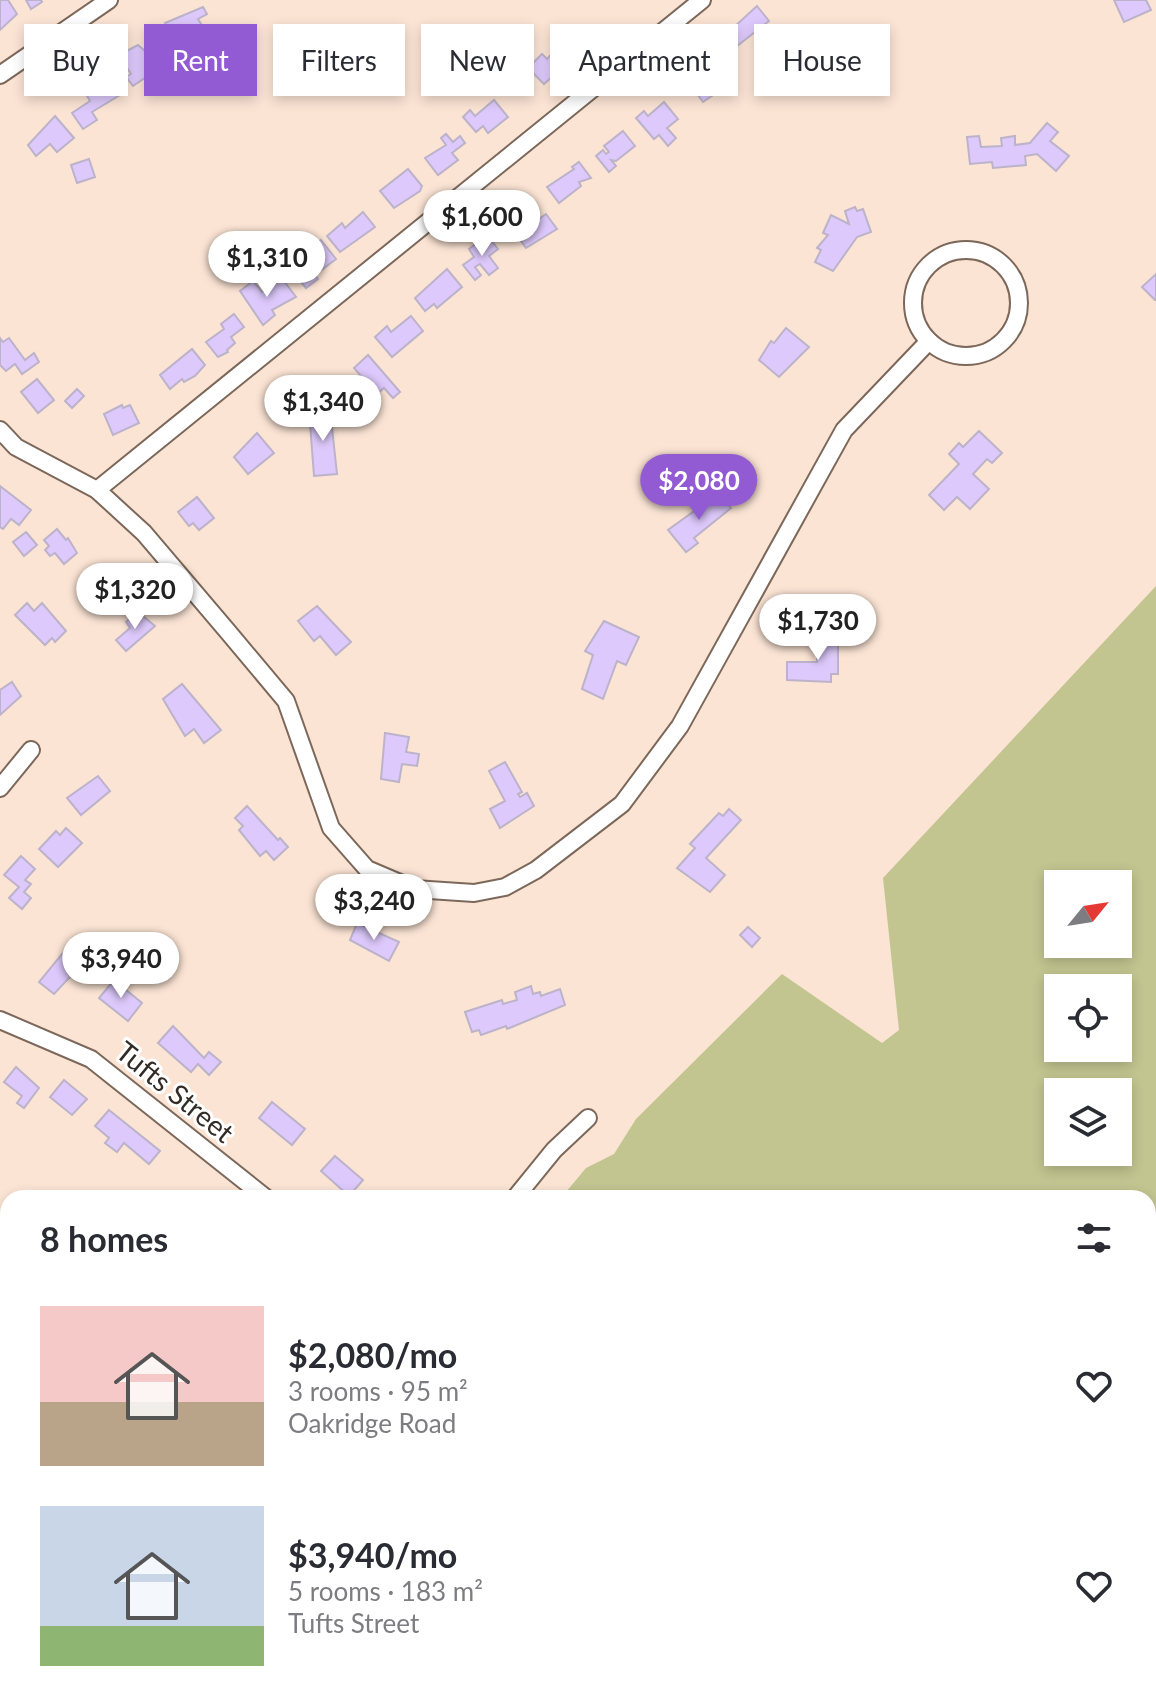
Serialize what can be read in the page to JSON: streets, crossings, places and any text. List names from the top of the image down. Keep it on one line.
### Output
{"streets":{"street":["Tufts Street"]},"north":"top right","page":{"chip":["Buy","Rent","Filters","New","Apartment","House"],"price":["$1,600","$1,310","$1,340","$2,080","$1,320","$1,730","$3,240","$3,940"],"heading":"8 homes","list":[{"name":"$2,080/mo","note":"3 rooms · 95 m² · Oakridge Road"},{"name":"$3,940/mo","note":"5 rooms · 183 m² · Tufts Street"}]}}
